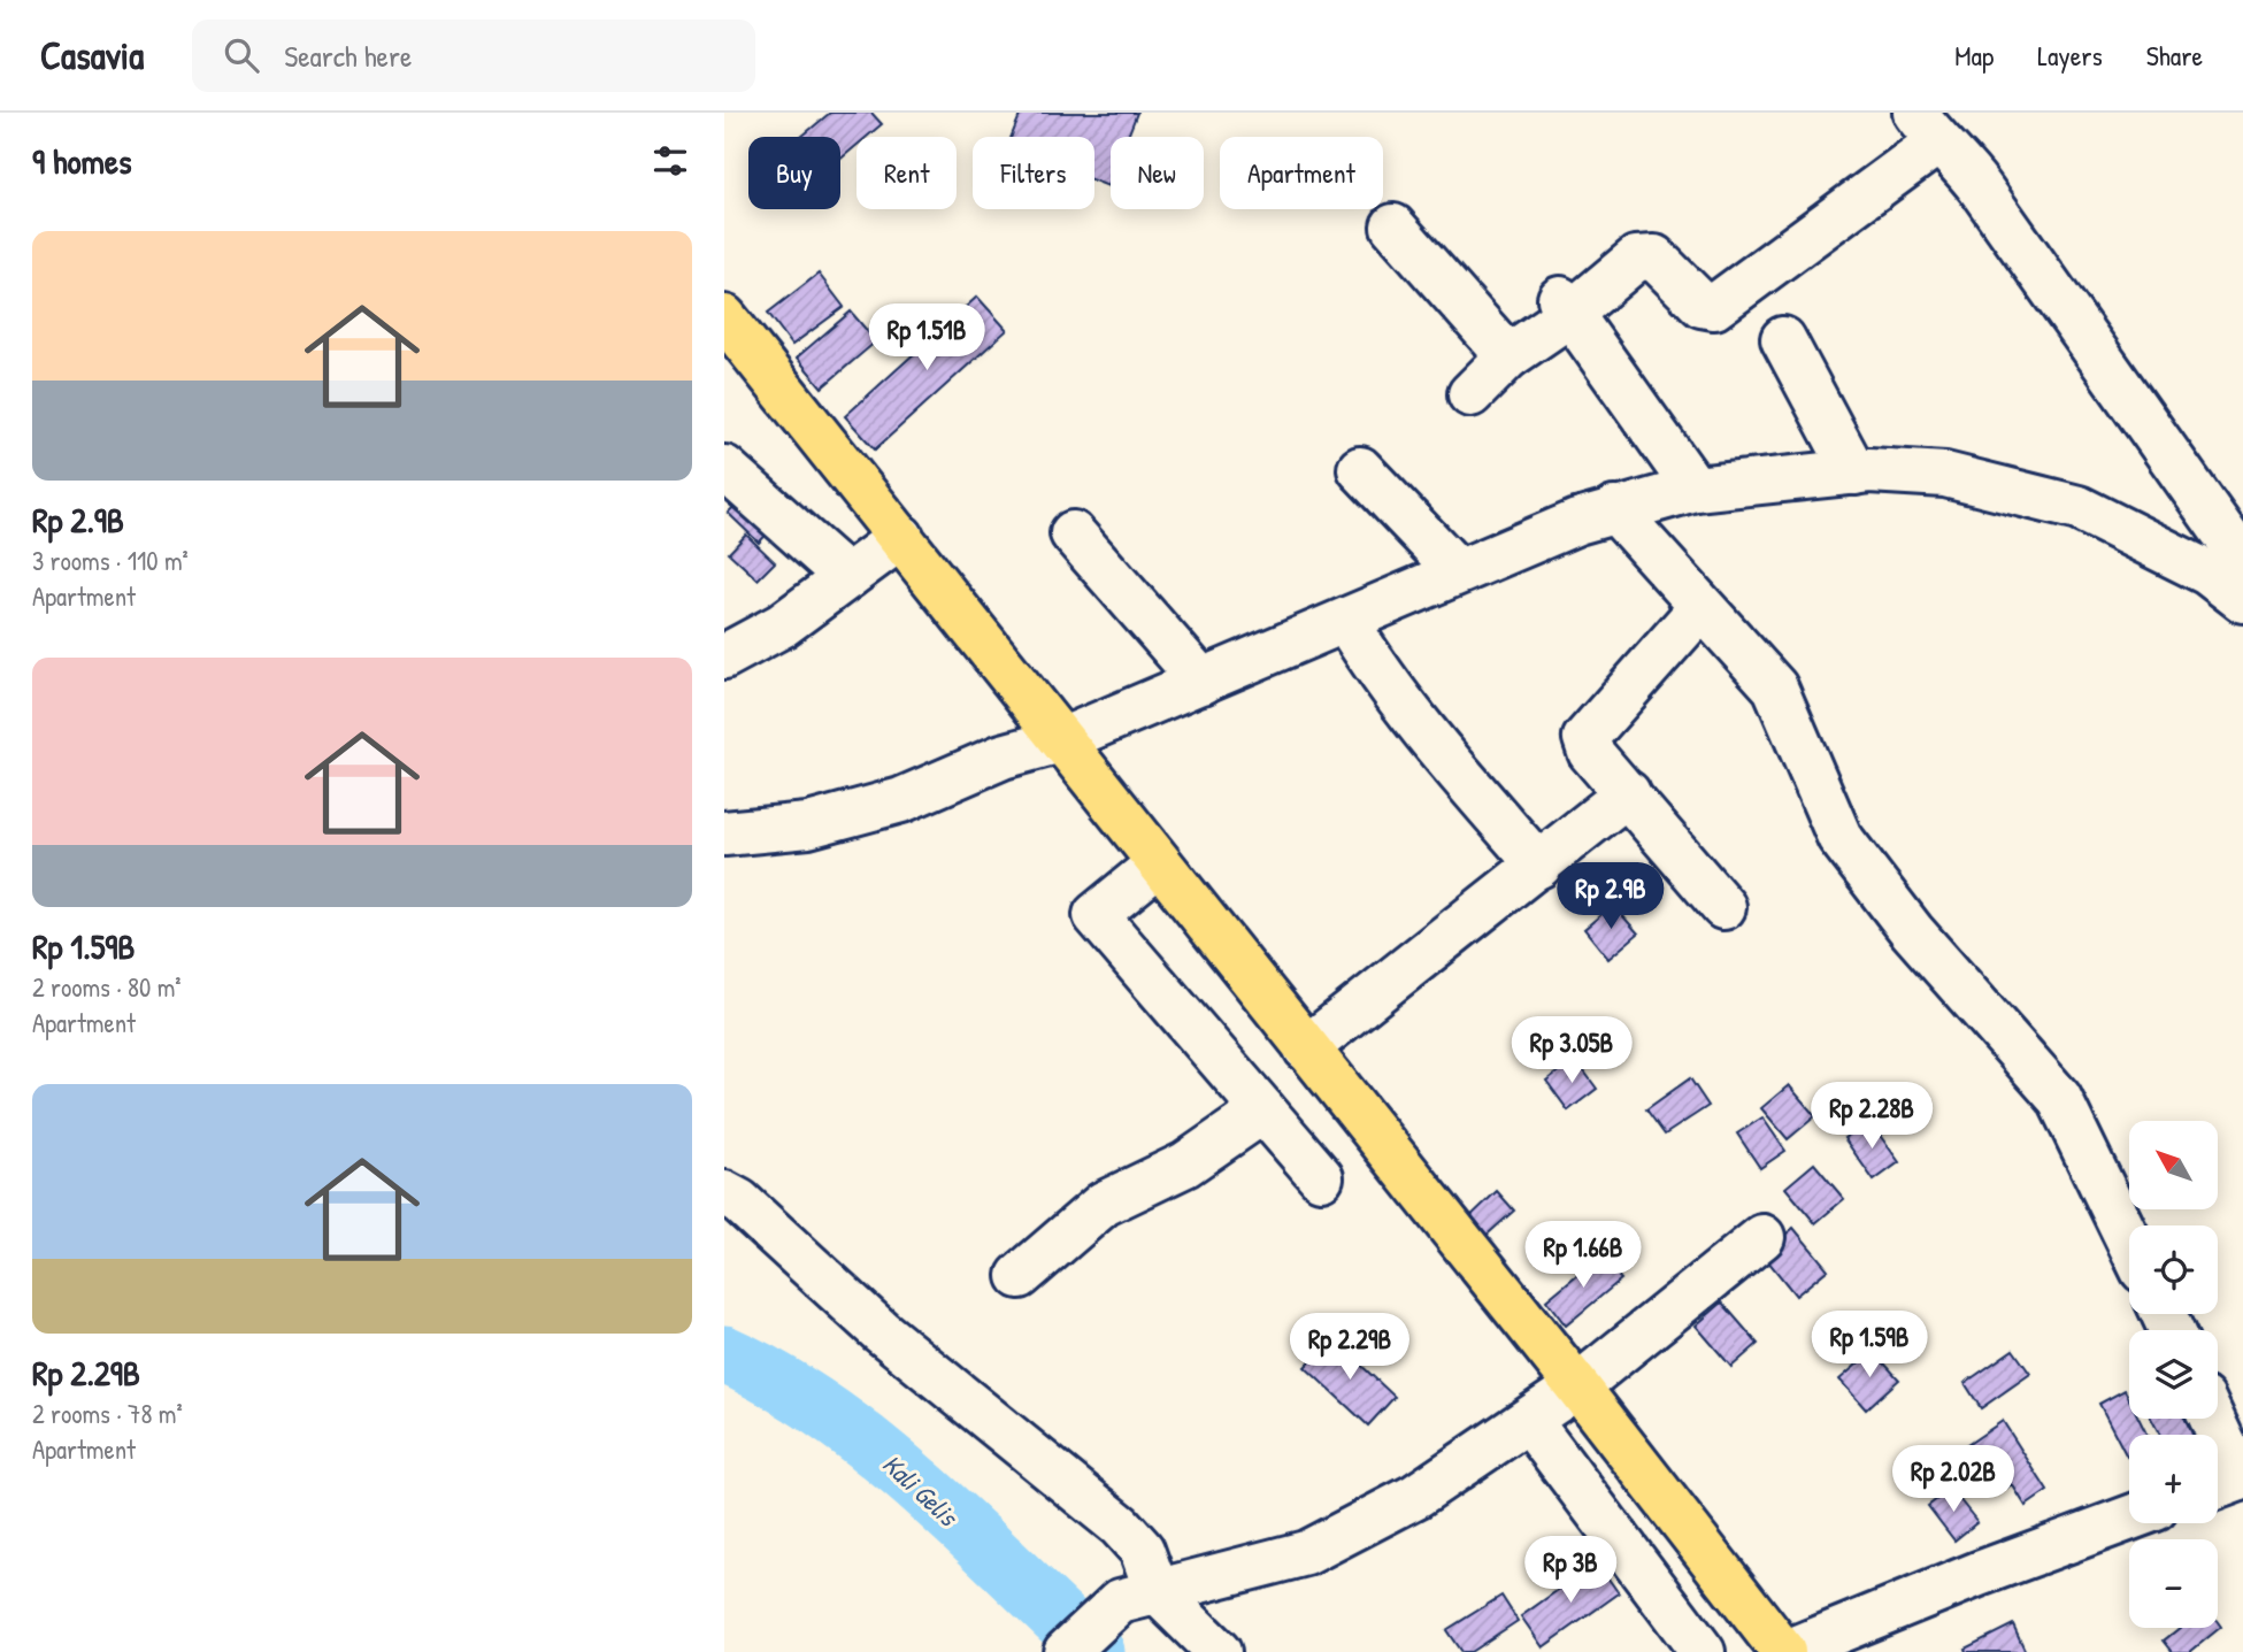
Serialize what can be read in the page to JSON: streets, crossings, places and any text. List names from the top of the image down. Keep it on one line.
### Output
{"water":["Kali Gelis"],"north":"top left","page":{"header":"Casavia","search":"Search here","nav":["Map","Layers","Share"],"heading":"9 homes","chip":["Buy","Rent","Filters","New","Apartment"],"list":[{"name":"Rp 2.9B","note":"3 rooms · 110 m² · Apartment"},{"name":"Rp 1.59B","note":"2 rooms · 80 m² · Apartment"},{"name":"Rp 2.29B","note":"2 rooms · 78 m² · Apartment"}],"price":["Rp 1.51B","Rp 2.9B","Rp 3.05B","Rp 2.28B","Rp 1.66B","Rp 1.59B","Rp 2.29B","Rp 2.02B","Rp 3B"],"map_buttons":["+","−"]}}
